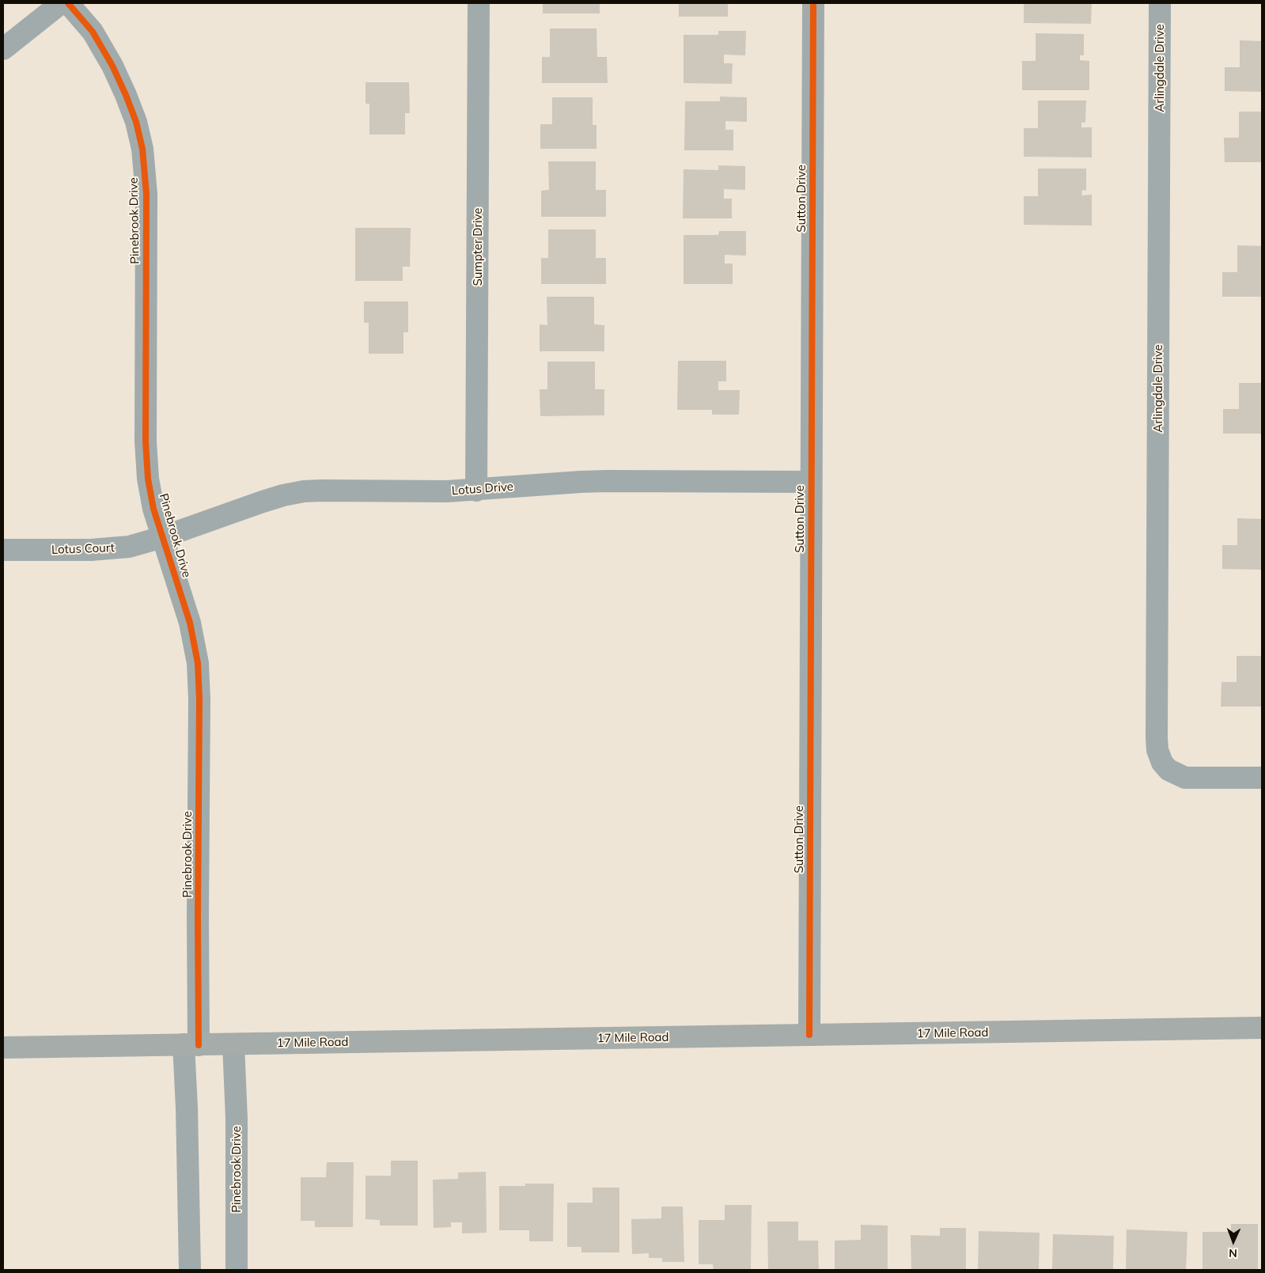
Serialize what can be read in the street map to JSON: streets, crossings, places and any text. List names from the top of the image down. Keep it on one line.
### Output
{"streets":{"main road":["17 Mile Road"],"street":["Arlingdale Drive","Sutton Drive","Pinebrook Drive","Sumpter Drive","Lotus Drive","Lotus Court"]},"crossings":[["Sutton Drive","Lotus Drive"],["Sutton Drive","17 Mile Road"],["Pinebrook Drive","Lotus Drive"],["Pinebrook Drive","Lotus Court"],["Pinebrook Drive","17 Mile Road"],["Sumpter Drive","Lotus Drive"],["Lotus Drive","Lotus Court"]],"north":"bottom"}
